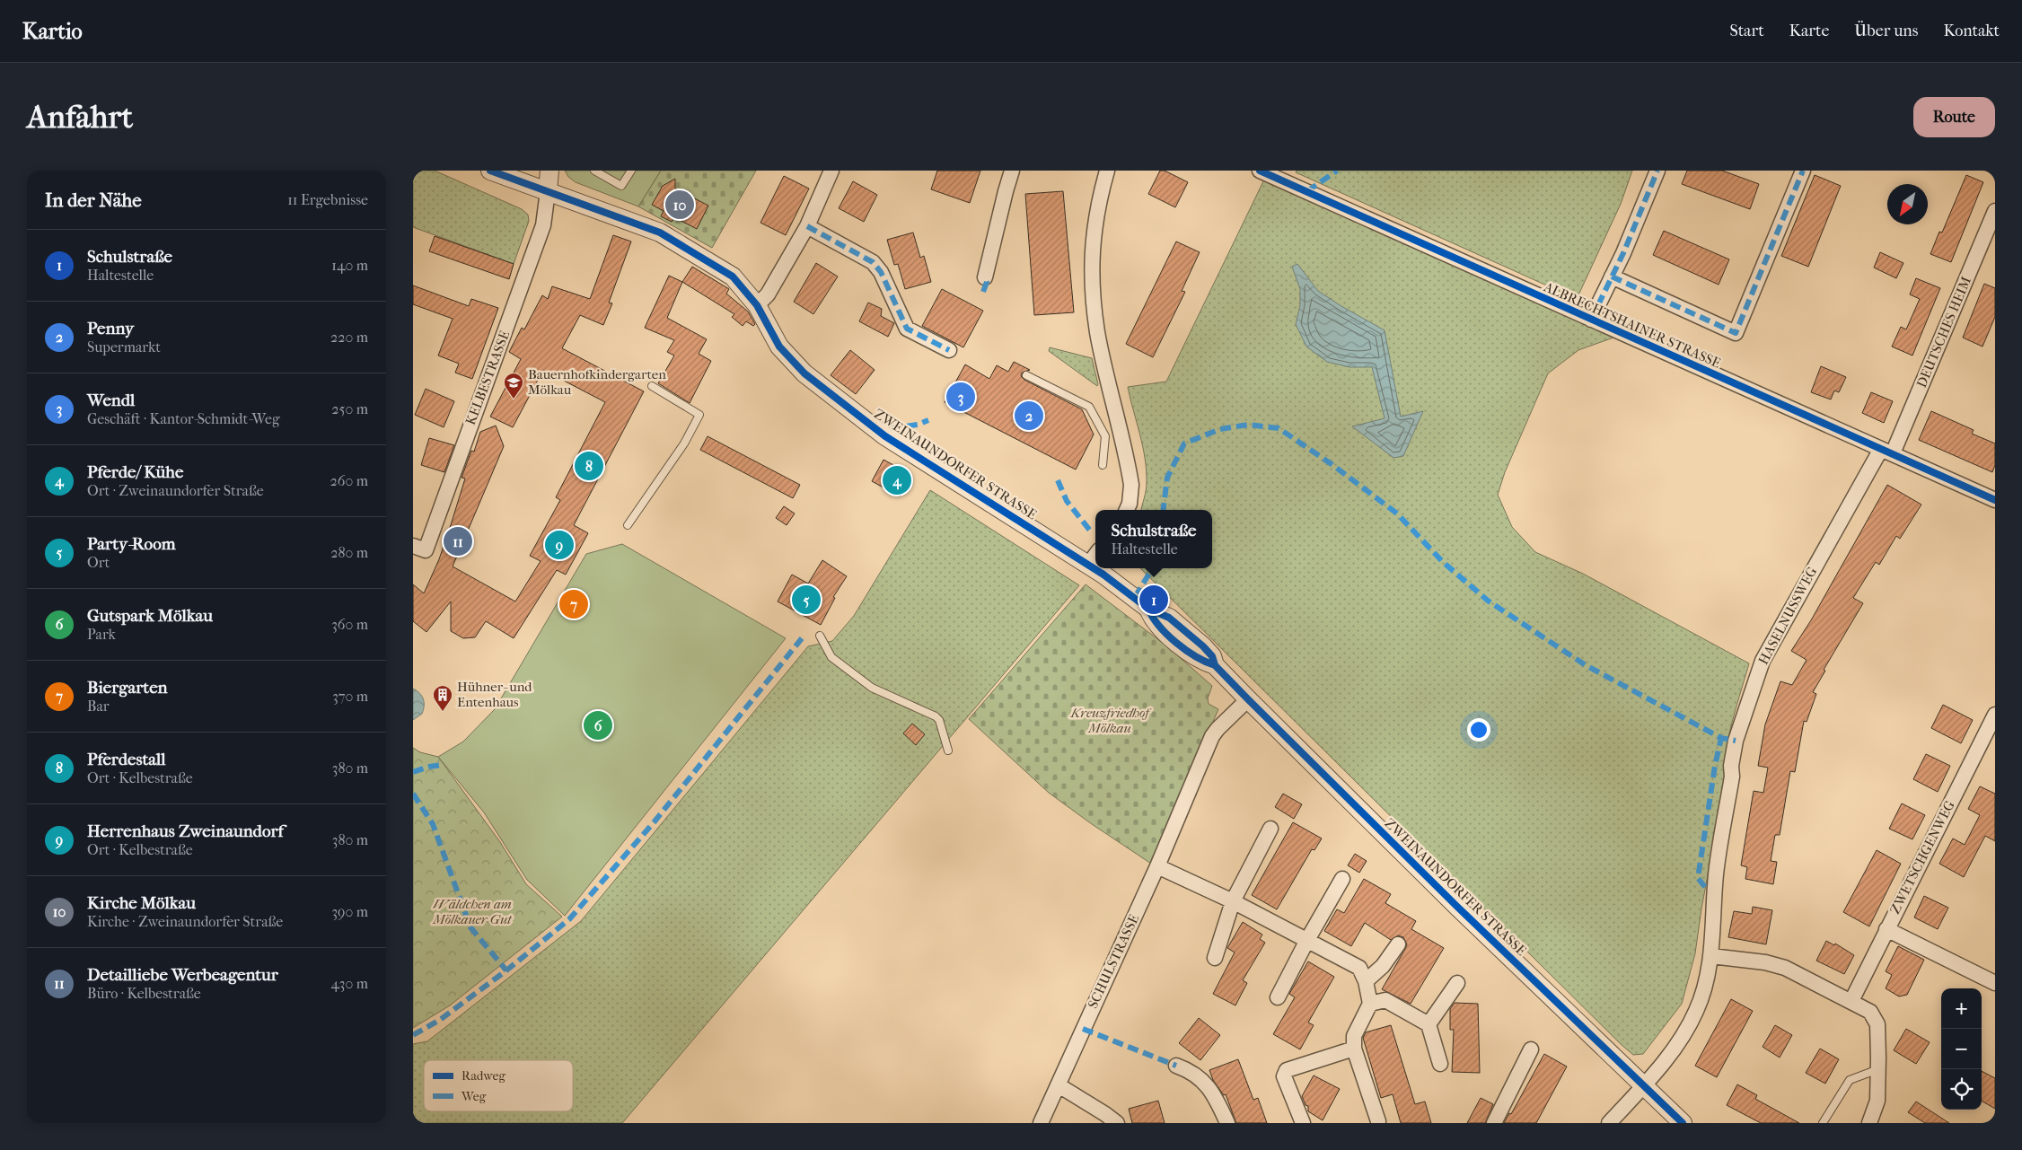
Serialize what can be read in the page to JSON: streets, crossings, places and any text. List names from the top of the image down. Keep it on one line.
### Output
{"streets":{"street":["ALBRECHTSHAINER STRASSE","DEUTSCHES HEIM","KELBESTRASSE","ZWEINAUNDORFER STRASSE","HASELNUSSWEG","ZWETSCHGENWEG","SCHULSTRASSE"]},"crossings":[["ALBRECHTSHAINER STRASSE","DEUTSCHES HEIM"],["ALBRECHTSHAINER STRASSE","HASELNUSSWEG"],["DEUTSCHES HEIM","HASELNUSSWEG"],["KELBESTRASSE","ZWEINAUNDORFER STRASSE"],["ZWEINAUNDORFER STRASSE","HASELNUSSWEG"],["ZWEINAUNDORFER STRASSE","SCHULSTRASSE"]],"parks":["Kreuzfriedhof Mölkau","Wäldchen am Mölkauer Gut"],"places":{"school or university":["Bauernhofkindergarten Mölkau"],"building":["Hühner- und Entenhaus"]},"legend":["Radweg","Weg"],"north":"bottom left","page":{"header":"Kartio","nav":["Start","Karte","Über uns","Kontakt"],"buttons":"Route","title":"Anfahrt","heading":["In der Nähe","11 Ergebnisse"],"pins":["10","3","2","8","4","11","9","1","5","7","6"],"list":[{"mark":"1","name":"Schulstraße","note":"Haltestelle","value":"140 m"},{"mark":"2","name":"Penny","note":"Supermarkt","value":"220 m"},{"mark":"3","name":"Wendl","note":"Geschäft · Kantor-Schmidt-Weg","value":"250 m"},{"mark":"4","name":"Pferde/ Kühe","note":"Ort · Zweinaundorfer Straße","value":"260 m"},{"mark":"5","name":"Party-Room","note":"Ort","value":"280 m"},{"mark":"6","name":"Gutspark Mölkau","note":"Park","value":"360 m"},{"mark":"7","name":"Biergarten","note":"Bar","value":"370 m"},{"mark":"8","name":"Pferdestall","note":"Ort · Kelbestraße","value":"380 m"},{"mark":"9","name":"Herrenhaus Zweinaundorf","note":"Ort · Kelbestraße","value":"380 m"},{"mark":"10","name":"Kirche Mölkau","note":"Kirche · Zweinaundorfer Straße","value":"390 m"},{"mark":"11","name":"Detailliebe Werbeagentur","note":"Büro · Kelbestraße","value":"430 m"}],"popup":["Schulstraße","Haltestelle"],"map_buttons":["+","−"]}}
